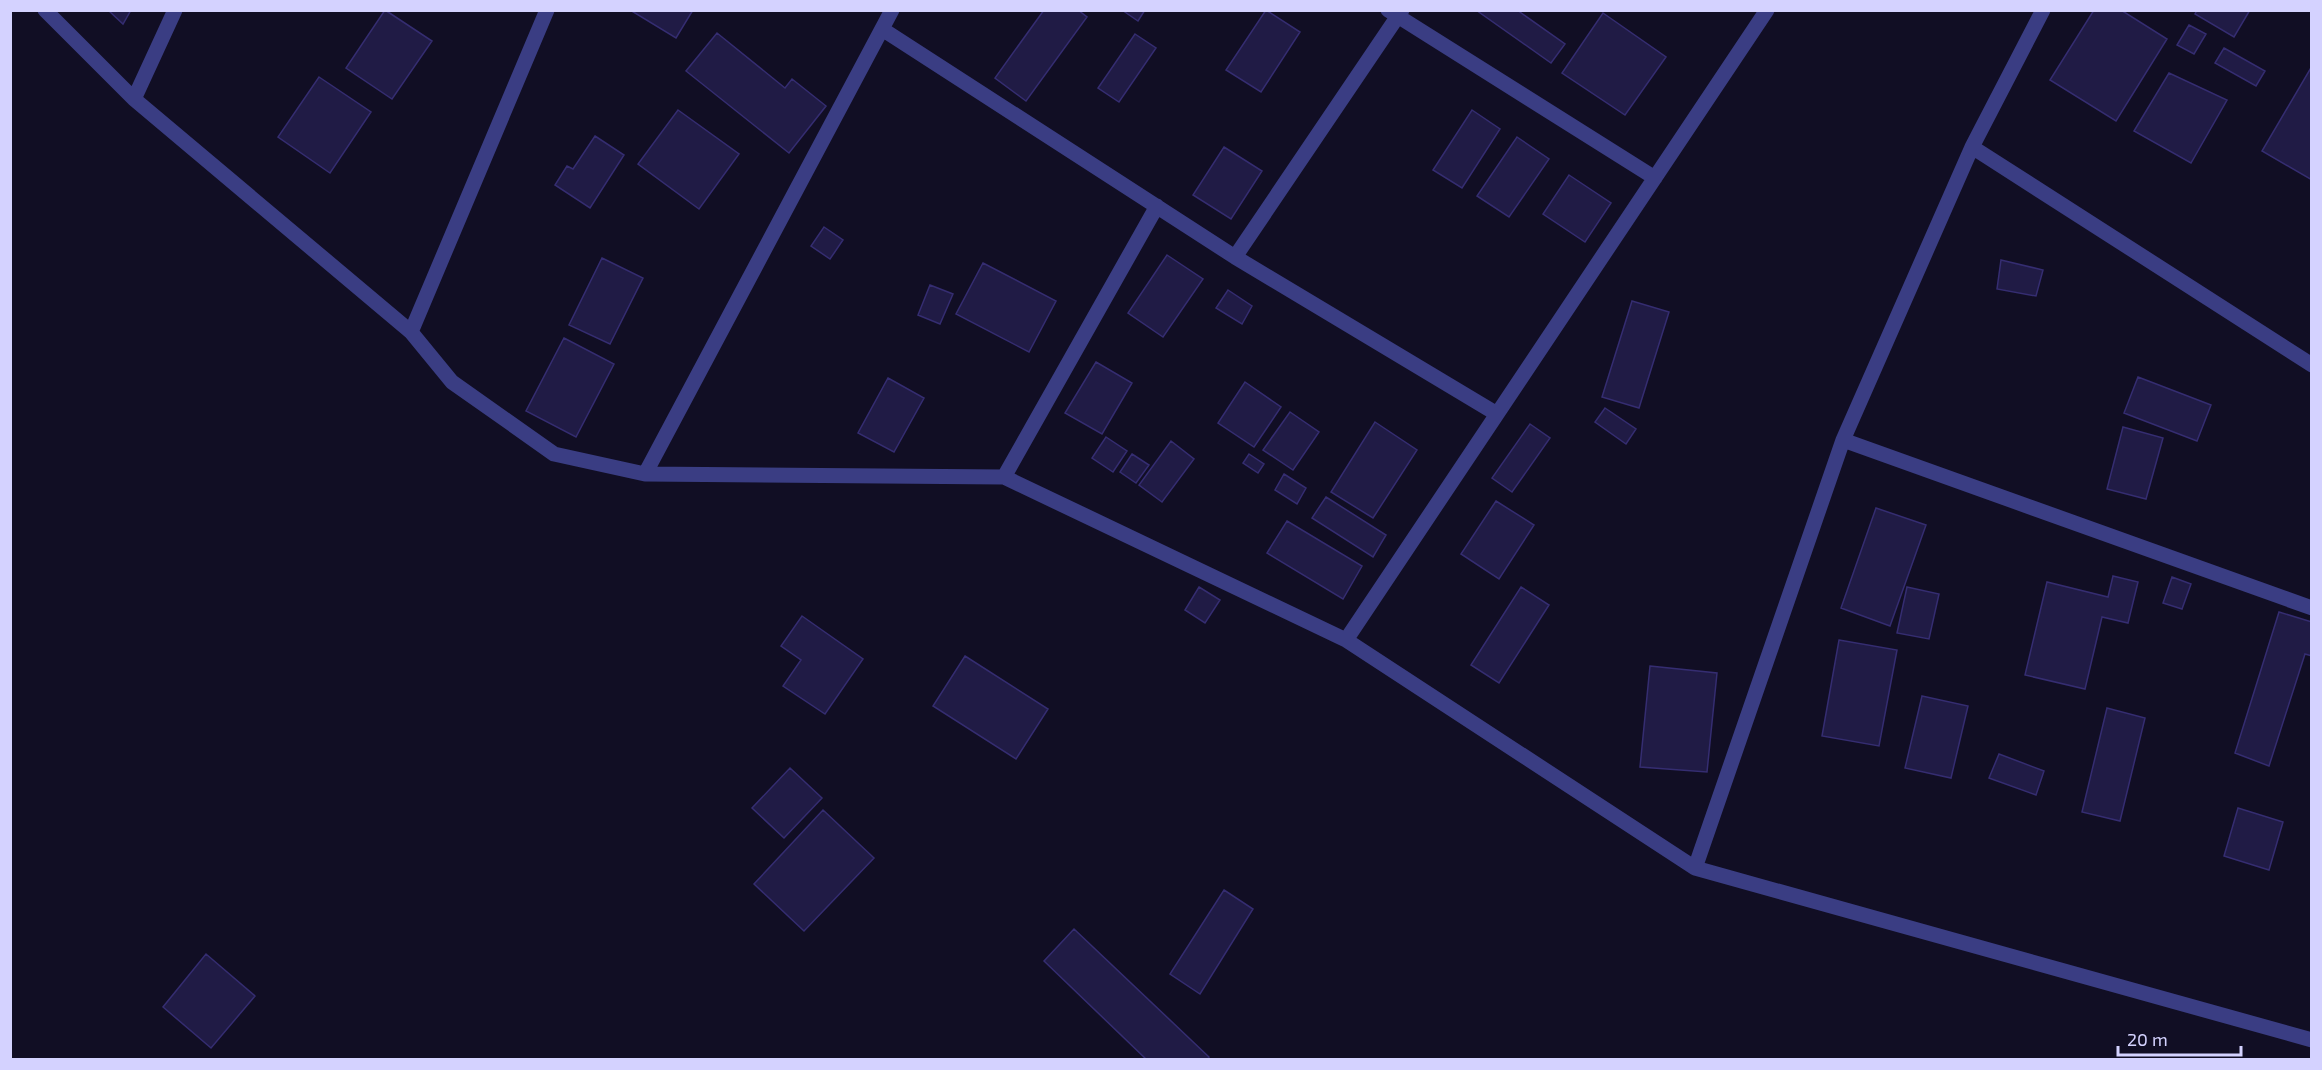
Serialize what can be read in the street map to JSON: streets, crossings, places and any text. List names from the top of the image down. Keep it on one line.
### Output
{"scale_bar":"20 m"}
